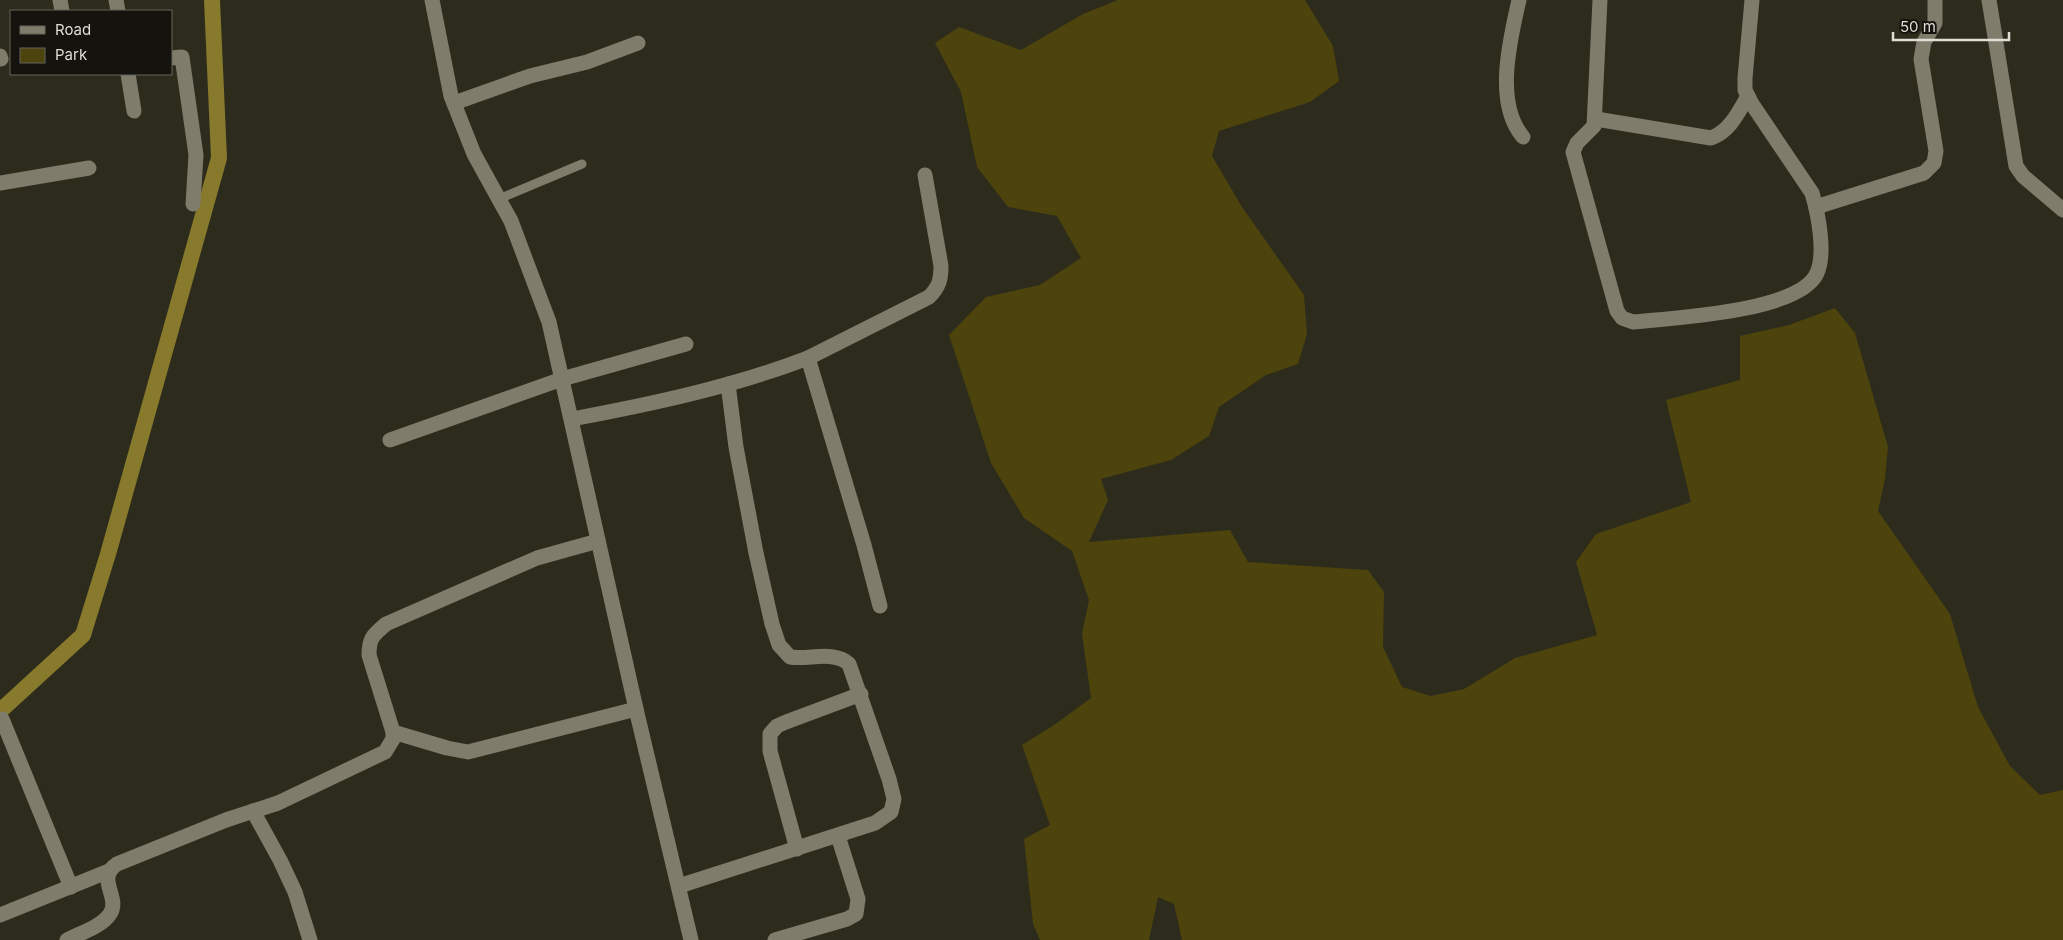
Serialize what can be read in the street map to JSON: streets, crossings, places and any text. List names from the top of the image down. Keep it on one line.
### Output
{"legend":["Road","Park"],"scale_bar":"50 m"}
